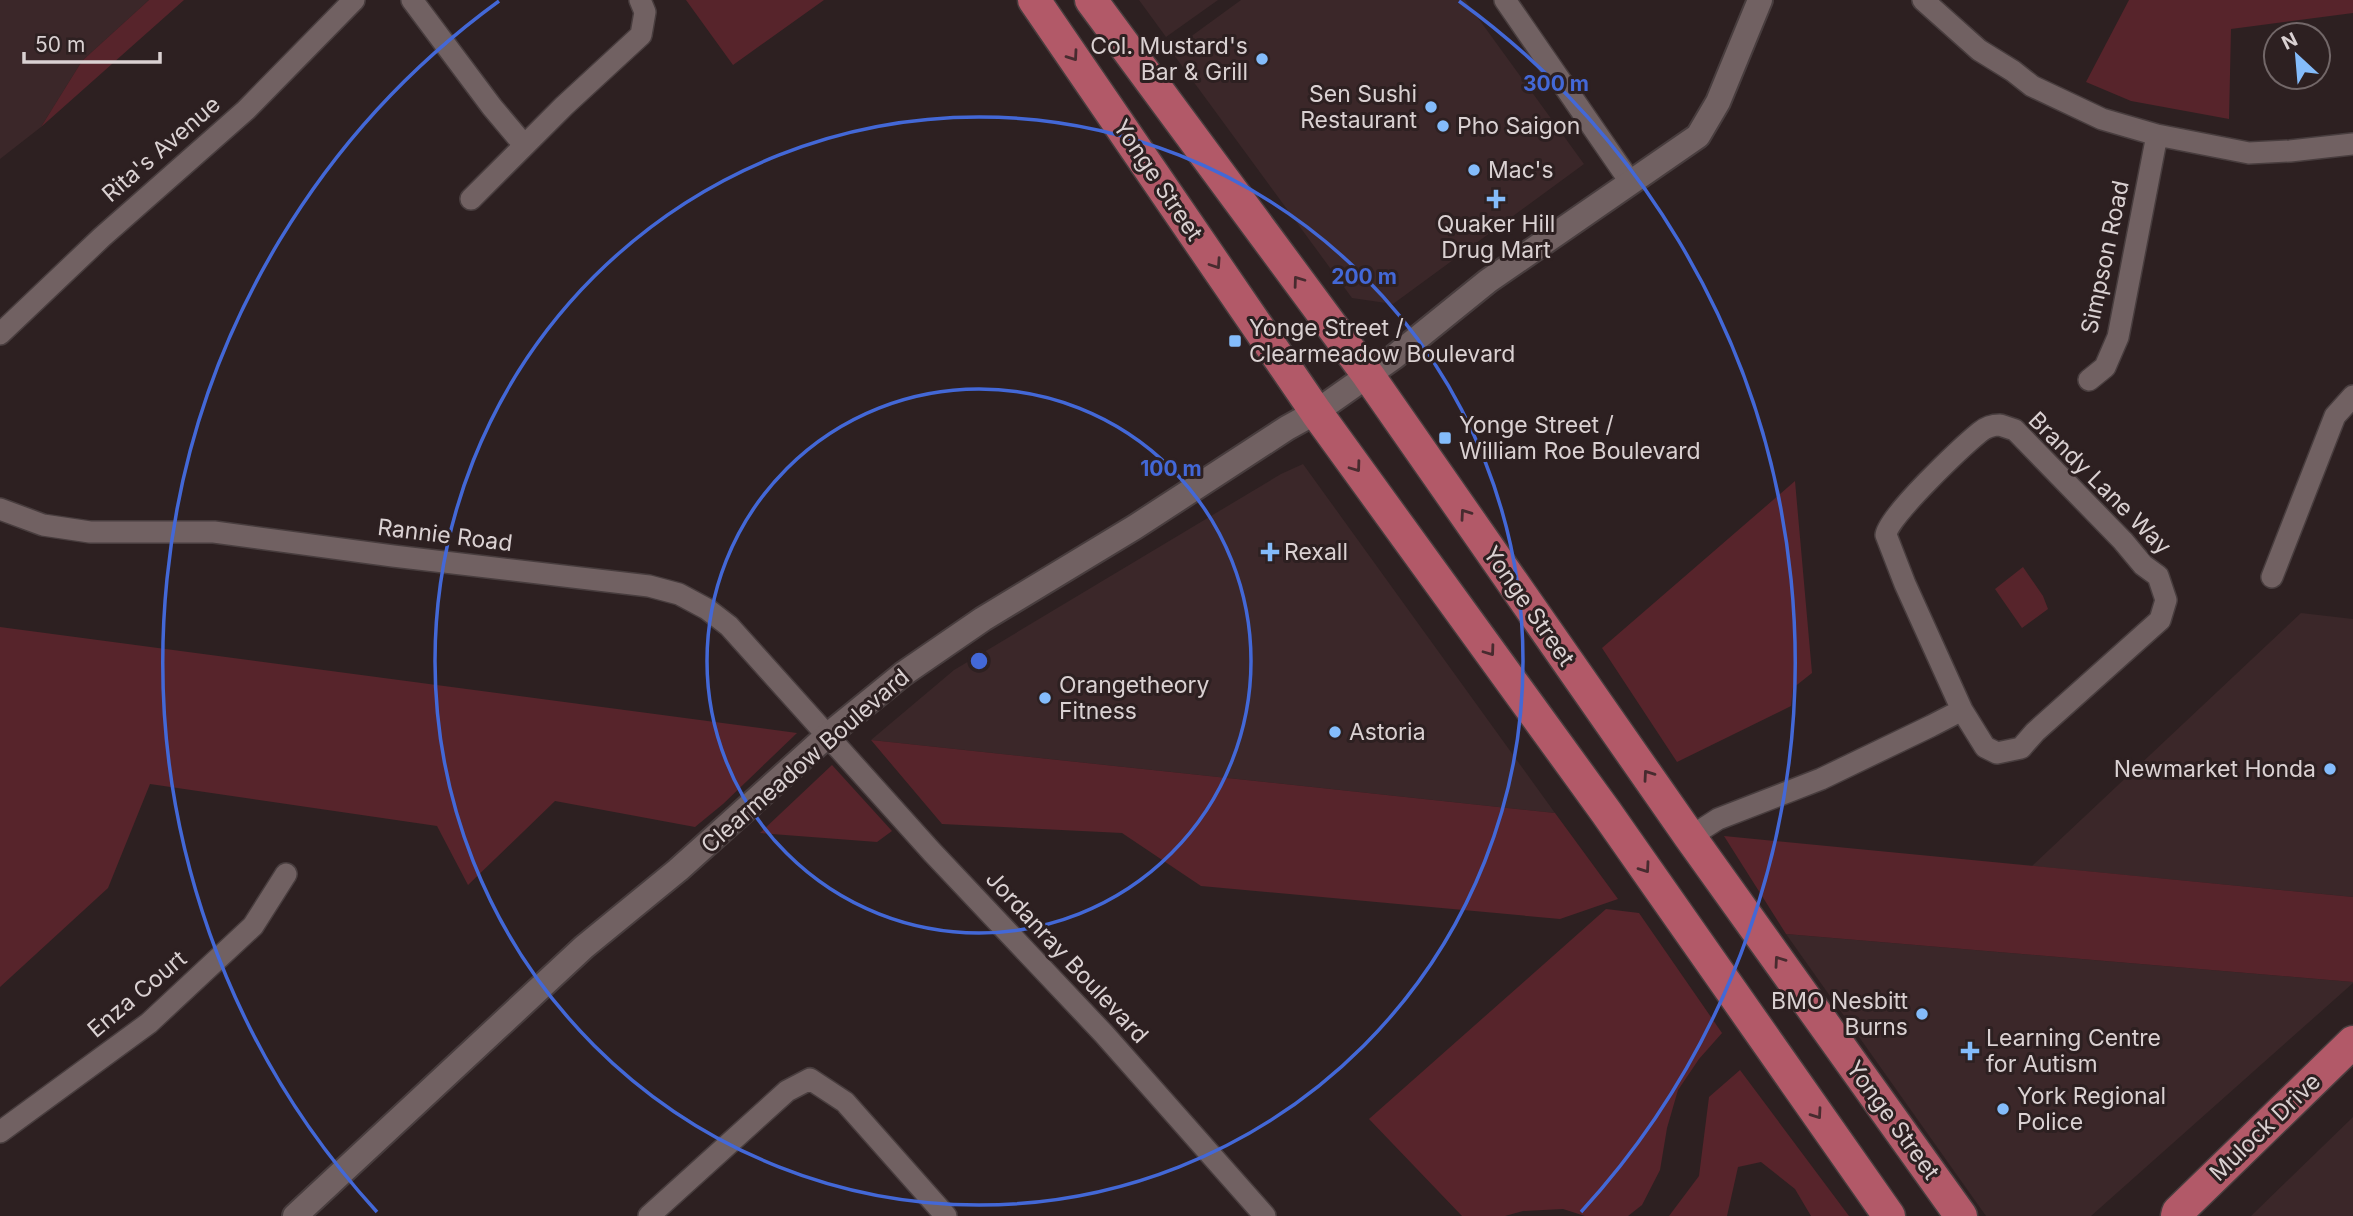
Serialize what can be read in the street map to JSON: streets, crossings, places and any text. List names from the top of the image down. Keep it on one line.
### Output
{"streets":{"main road":["Yonge Street","Mulock Drive"],"street":["Rita's Avenue","Simpson Road","Brandy Lane Way","Rannie Road","Clearmeadow Boulevard","Jordanray Boulevard","Enza Court"]},"crossings":[["Yonge Street","Clearmeadow Boulevard"],["Rannie Road","Clearmeadow Boulevard"],["Rannie Road","Jordanray Boulevard"],["Clearmeadow Boulevard","Jordanray Boulevard"]],"places":{"other":["Col. Mustard's Bar & Grill","Sen Sushi Restaurant","Pho Saigon","Mac's","Orangetheory Fitness","Astoria","Newmarket Honda","BMO Nesbitt Burns","York Regional Police"],"health":["Quaker Hill Drug Mart","Rexall","Learning Centre for Autism"],"transit":["Yonge Street / Clearmeadow Boulevard","Yonge Street / William Roe Boulevard"]},"scale_bar":"50 m","north":"top left","rings":["300 m","200 m","100 m"]}
